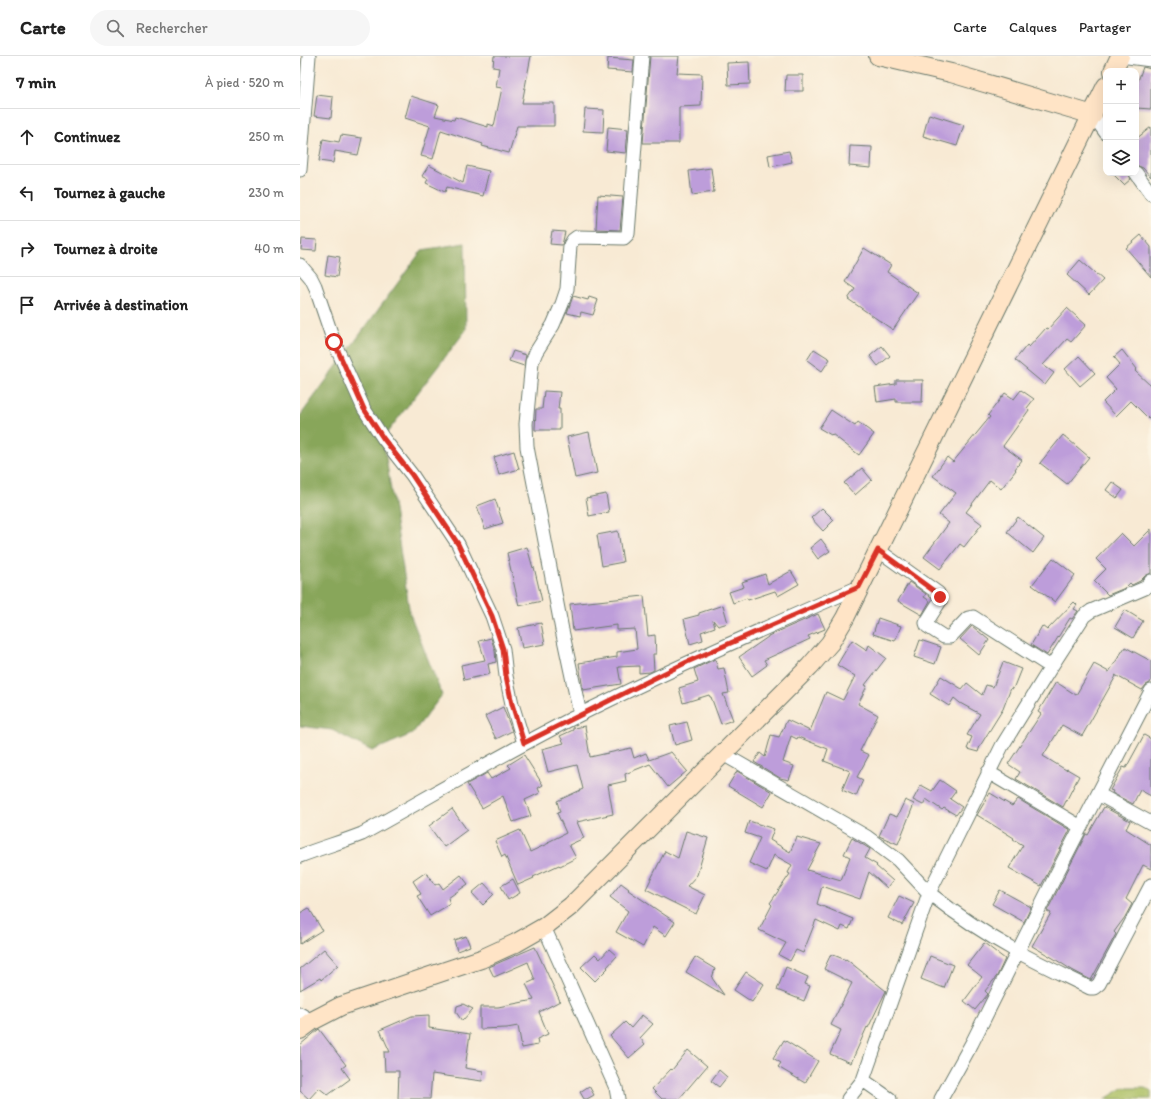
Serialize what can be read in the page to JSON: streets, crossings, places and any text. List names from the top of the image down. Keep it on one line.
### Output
{"page":{"header":"Carte","search":"Rechercher","nav":["Carte","Calques","Partager"],"heading":["7 min","À pied · 520 m"],"map_buttons":["+","−"],"list":[["Continuez","250 m"],["Tournez à gauche","230 m"],["Tournez à droite","40 m"],"Arrivée à destination"]}}
